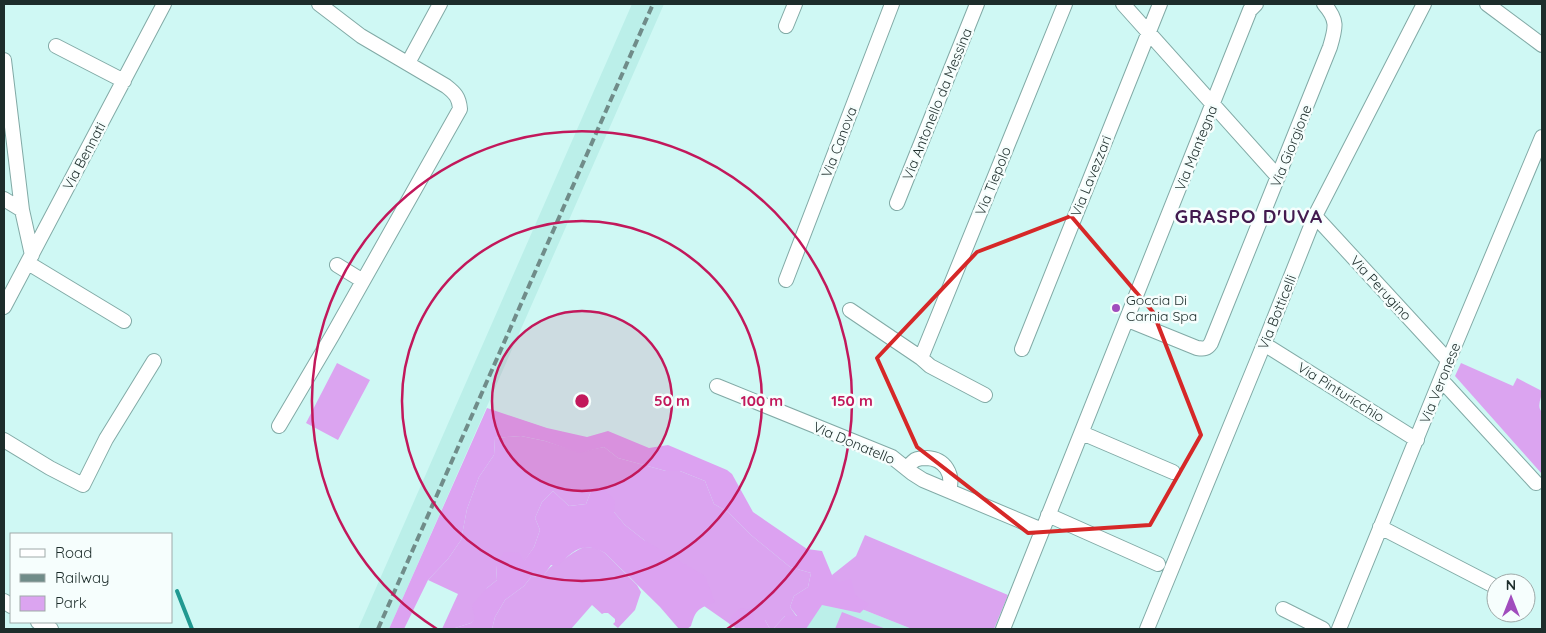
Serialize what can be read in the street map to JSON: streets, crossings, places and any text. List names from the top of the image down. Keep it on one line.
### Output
{"streets":{"street":["Via Antonello da Messina","Via Canova","Via Giorgione","Via Mantegna","Via Bennati","Via Lavezzari","Via Tiepolo","Via Perugino","Via Botticelli","Via Veronese","Via Pinturicchio","Via Donatello"]},"crossings":[["Via Giorgione","Via Mantegna"],["Via Mantegna","Via Donatello"],["Via Perugino","Via Botticelli"],["Via Perugino","Via Veronese"],["Via Botticelli","Via Pinturicchio"],["Via Veronese","Via Pinturicchio"]],"districts":["GRASPO D'UVA"],"places":["Goccia Di Carnia Spa"],"legend":["Road","Railway","Park"],"north":"top","rings":["50 m","100 m","150 m"]}
